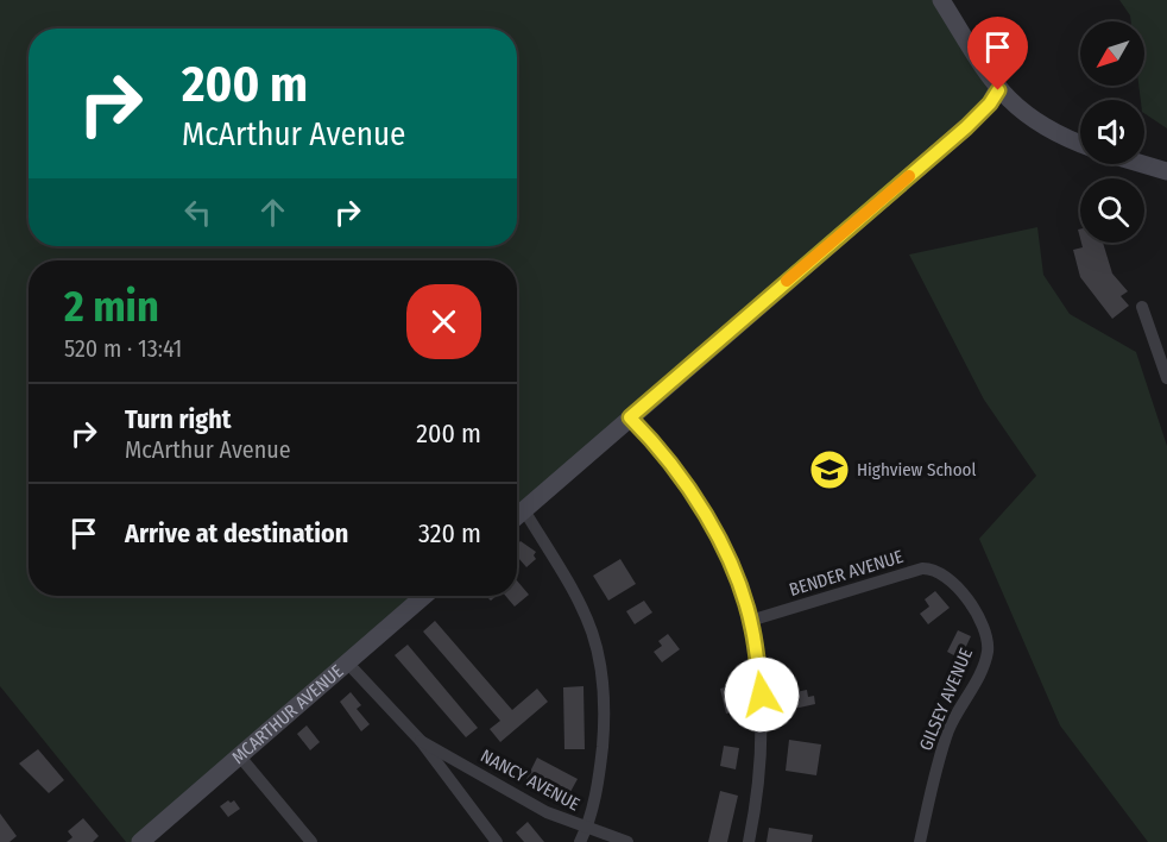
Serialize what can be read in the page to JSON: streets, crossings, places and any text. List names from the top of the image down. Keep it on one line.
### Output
{"streets":{"street":["BENDER AVENUE","GILSEY AVENUE","MCARTHUR AVENUE","NANCY AVENUE"]},"crossings":[["BENDER AVENUE","GILSEY AVENUE"]],"places":{"school or university":["Highview School"]},"north":"bottom left","page":{"turn":["200 m","McArthur Avenue"],"heading":["2 min","520 m · 13:41"],"list":[{"name":"Turn right","note":"McArthur Avenue","value":"200 m"},{"name":"Arrive at destination","value":"320 m"}]}}
